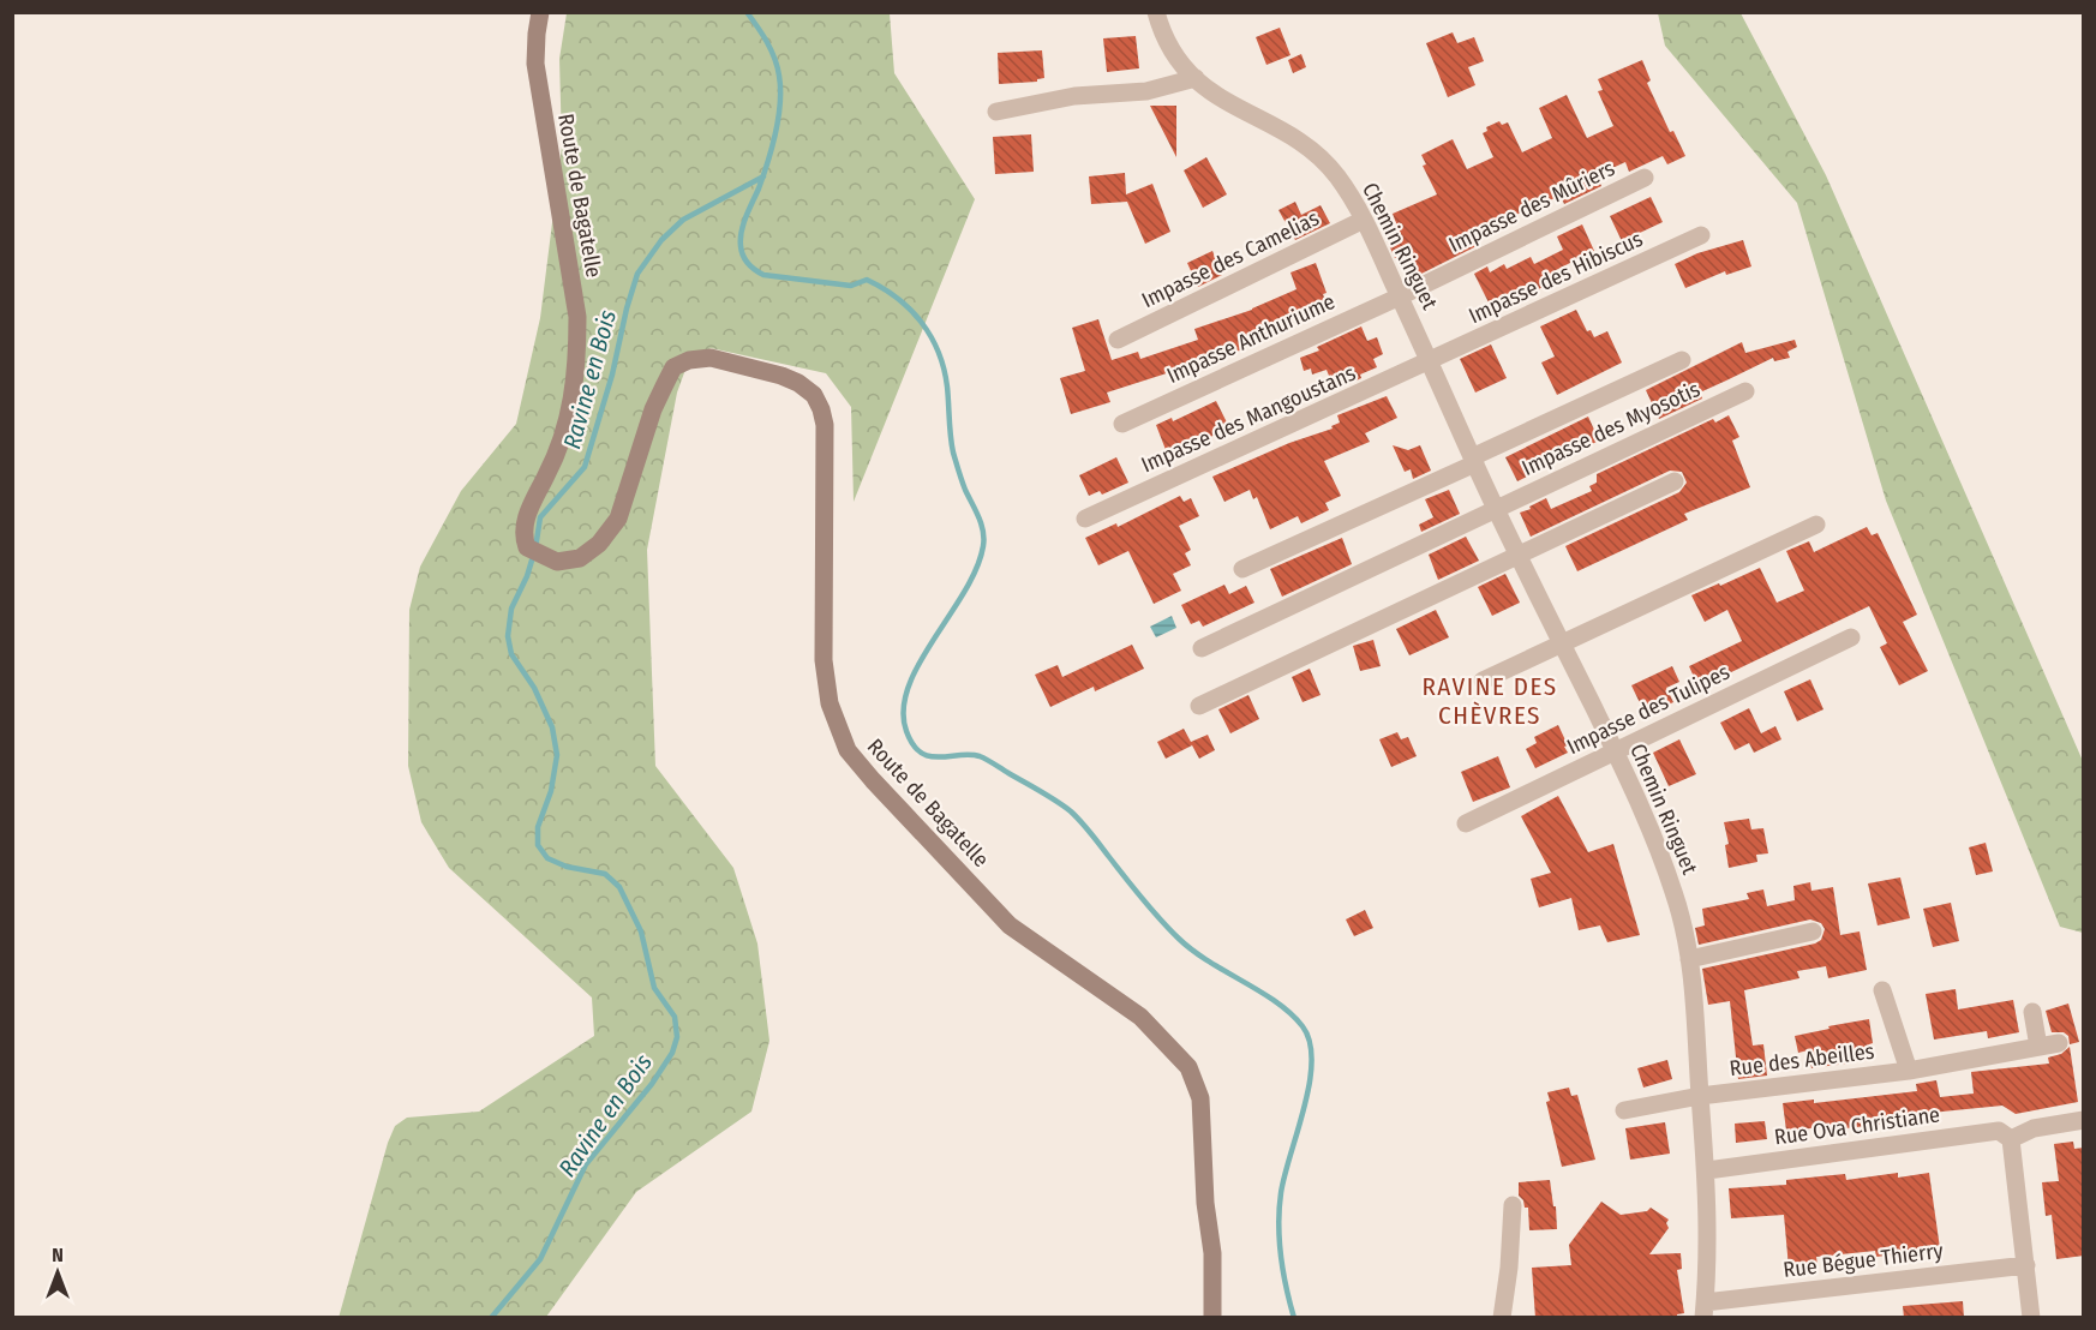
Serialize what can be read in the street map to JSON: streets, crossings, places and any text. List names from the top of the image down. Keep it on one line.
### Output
{"streets":{"main road":["Route de Bagatelle"],"street":["Impasse des Mûriers","Chemin Ringuet","Impasse des Camelias","Impasse des Hibiscus","Impasse Anthuriume","Impasse des Mangoustans","Impasse des Myosotis","Impasse des Tulipes","Rue des Abeilles","Rue Ova Christiane","Rue Bégue Thierry"]},"crossings":[["Impasse des Mûriers","Chemin Ringuet"],["Impasse des Mûriers","Impasse Anthuriume"],["Chemin Ringuet","Impasse des Camelias"],["Chemin Ringuet","Impasse des Hibiscus"],["Chemin Ringuet","Impasse Anthuriume"],["Chemin Ringuet","Impasse des Mangoustans"],["Chemin Ringuet","Impasse des Myosotis"],["Chemin Ringuet","Impasse des Tulipes"],["Chemin Ringuet","Rue des Abeilles"],["Chemin Ringuet","Rue Ova Christiane"],["Chemin Ringuet","Rue Bégue Thierry"],["Impasse des Hibiscus","Impasse des Mangoustans"]],"districts":["RAVINE DES CHÈVRES"],"water":["Ravine en Bois"],"north":"top"}
